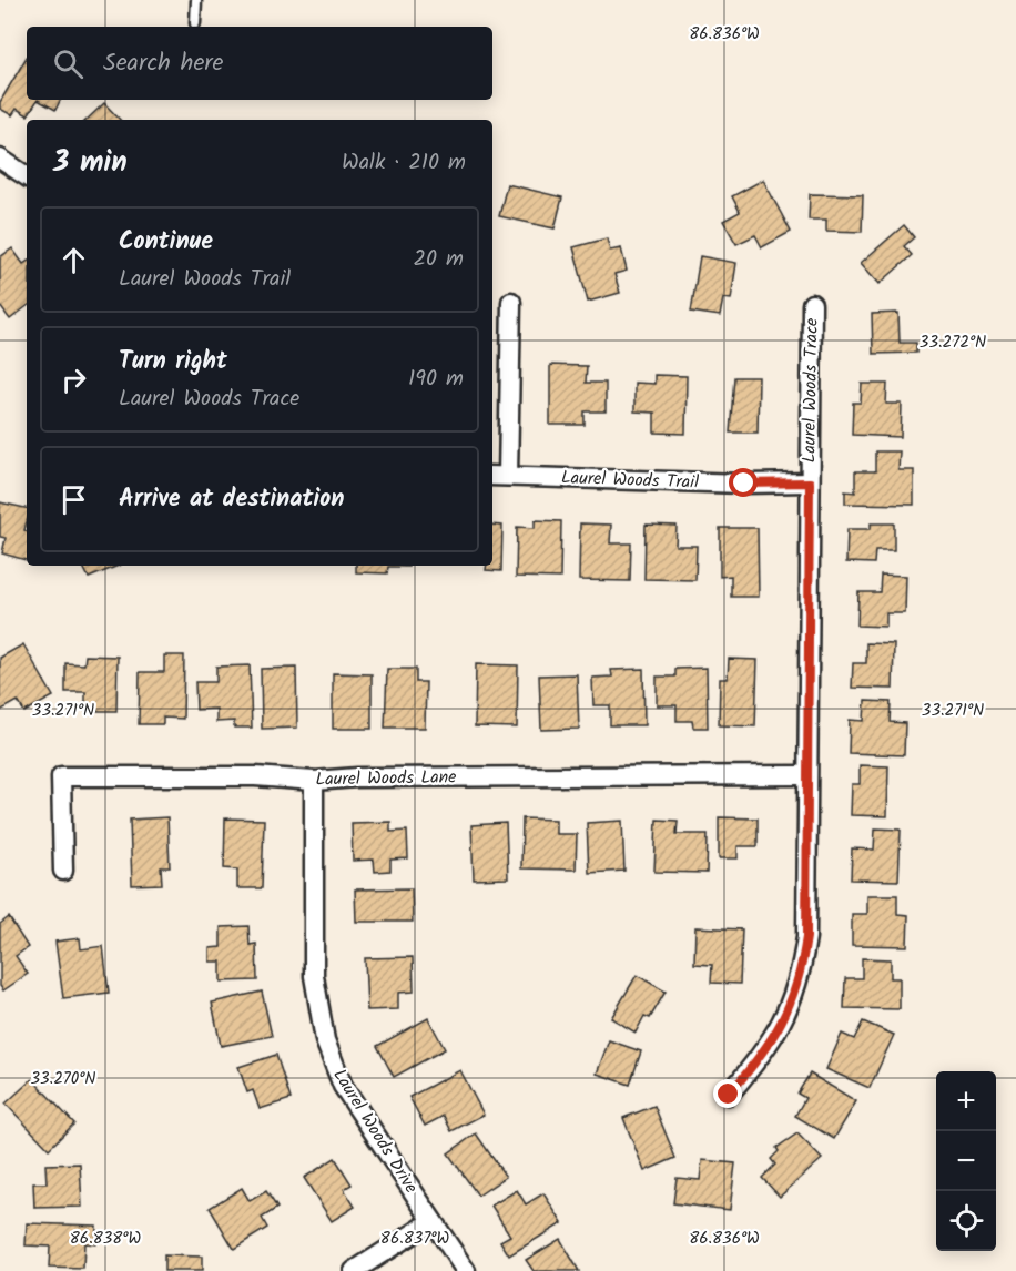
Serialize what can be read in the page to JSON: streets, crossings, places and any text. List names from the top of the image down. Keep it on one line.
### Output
{"streets":{"street":["Laurel Woods Trace","Laurel Woods Trail","Laurel Woods Lane","Laurel Woods Drive"]},"crossings":[["Laurel Woods Trace","Laurel Woods Trail"],["Laurel Woods Trace","Laurel Woods Lane"],["Laurel Woods Lane","Laurel Woods Drive"]],"page":{"search":"Search here","heading":["3 min","Walk · 210 m"],"list":[["Continue","Laurel Woods Trail","20 m"],["Turn right","Laurel Woods Trace","190 m"],"Arrive at destination"],"map_buttons":["+","−"]},"coordinates":["86.836°W","33.272°N","33.271°N","33.270°N","86.838°W","86.837°W"]}
